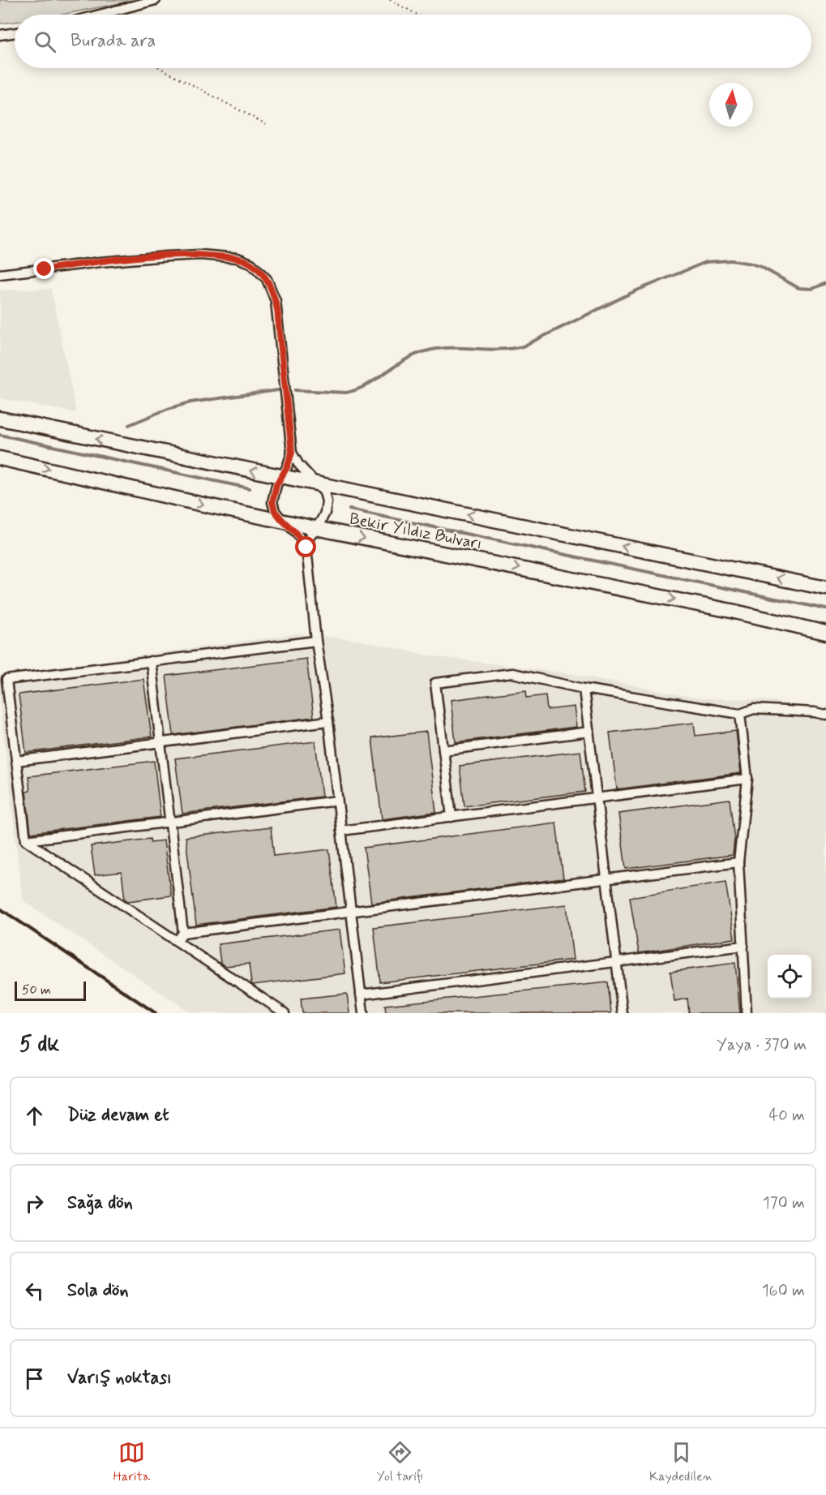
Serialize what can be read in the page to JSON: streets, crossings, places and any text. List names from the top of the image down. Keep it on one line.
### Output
{"streets":{"main road":["Bekir Yıldız Bulvarı"]},"scale_bar":"50 m","north":"top","page":{"search":"Burada ara","scale":"50 m","heading":["5 dk","Yaya · 370 m"],"list":[["Düz devam et","40 m"],["Sağa dön","170 m"],["Sola dön","160 m"],"Varış noktası"],"nav":["Harita","Yol tarifi","Kaydedilen"]}}
